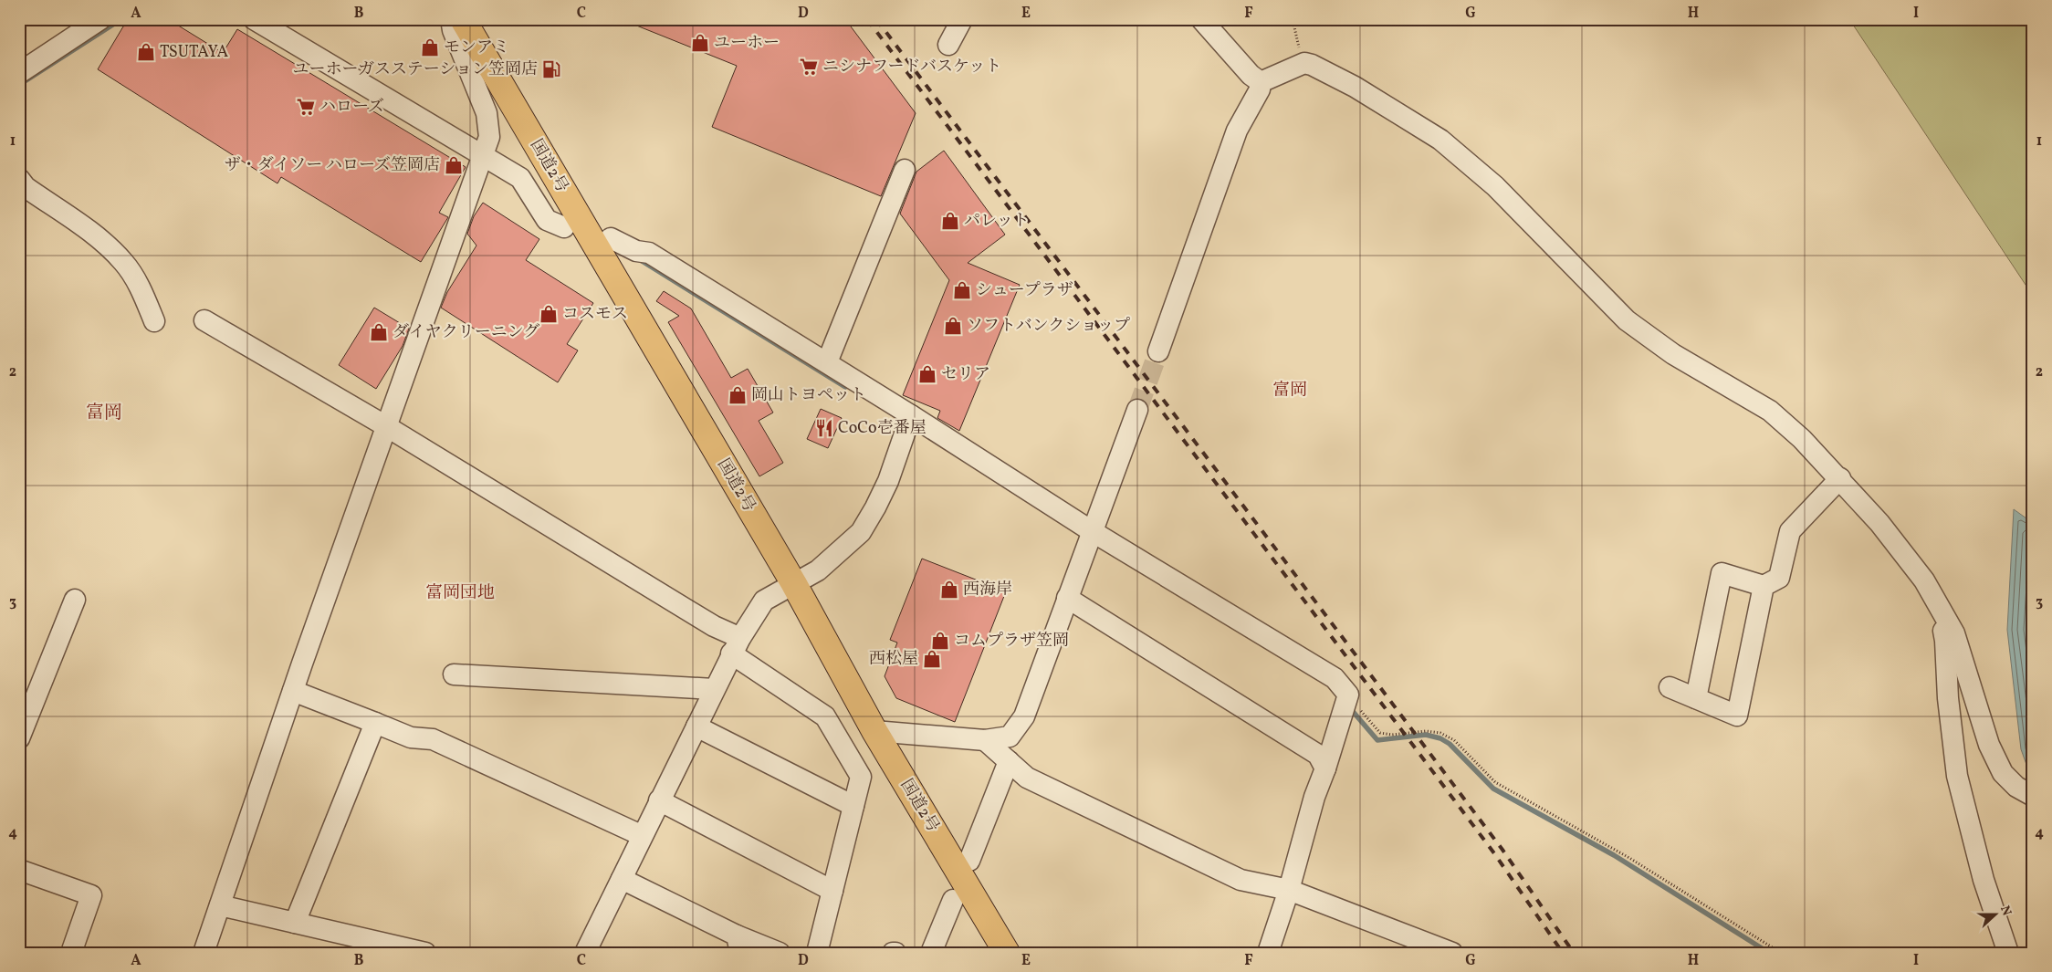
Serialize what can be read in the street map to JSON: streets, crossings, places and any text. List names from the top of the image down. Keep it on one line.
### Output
{"streets":{"highway":["国道2号"]},"districts":["富岡","富岡","富岡団地"],"places":{"shop":["ユーホー","モンアミ","TSUTAYA","ザ・ダイソー ハローズ笠岡店","パレット","シュープラザ","コスモス","ソフトバンクショップ","ダイヤクリーニング","セリア","岡山トヨペット","西海岸","コムプラザ笠岡","西松屋"],"supermarket":["ニシナフードバスケット","ハローズ"],"fuel station":["ユーホーガスステーション笠岡店"],"restaurant":["CoCo壱番屋"]},"north":"right","grid":{"columns":["A","B","C","D","E","F","G","H","I"],"rows":["1","2","3","4"]}}
